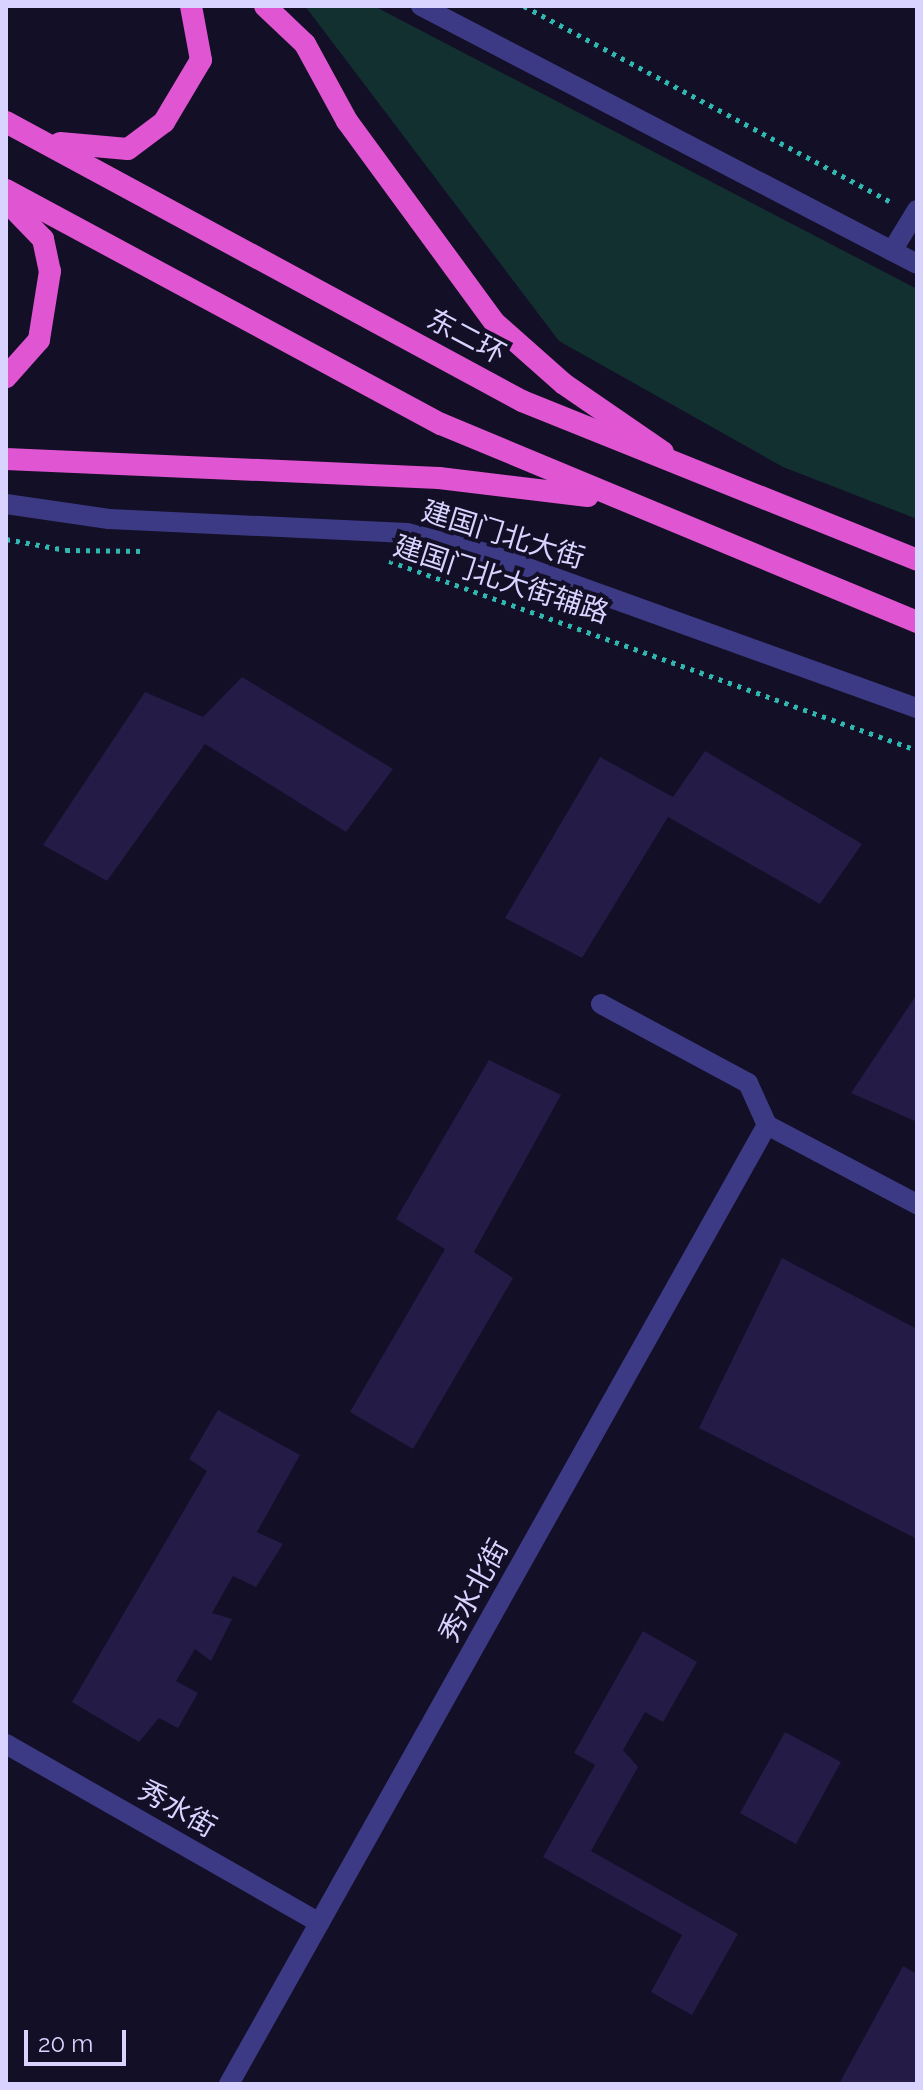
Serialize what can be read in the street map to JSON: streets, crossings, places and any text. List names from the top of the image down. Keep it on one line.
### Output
{"streets":{"highway":["东二环"],"street":["建国门北大街","秀水北街","秀水街"],"path":["建国门北大街辅路"]},"crossings":[["秀水北街","秀水街"]],"scale_bar":"20 m"}
